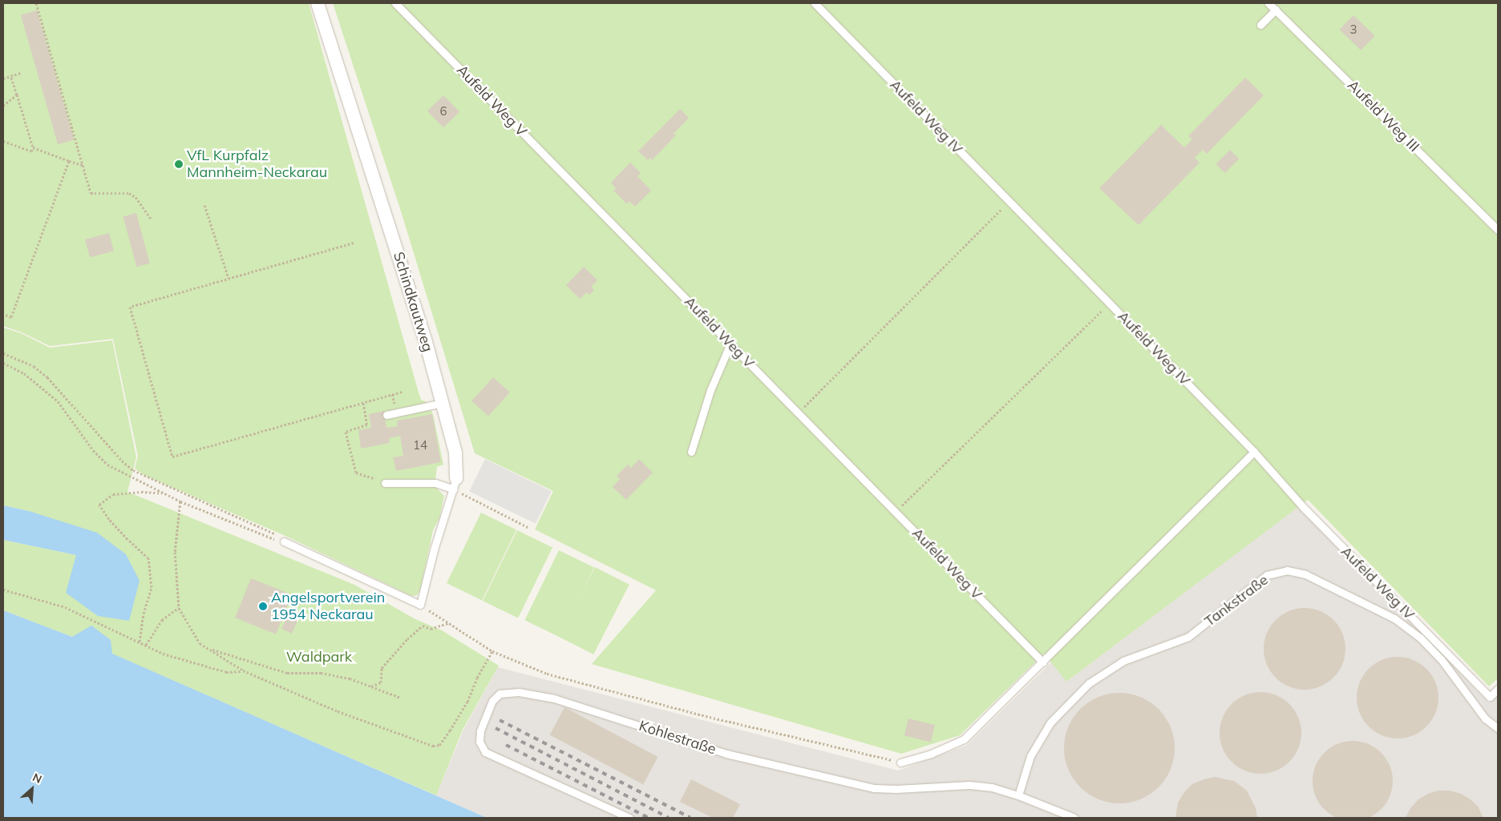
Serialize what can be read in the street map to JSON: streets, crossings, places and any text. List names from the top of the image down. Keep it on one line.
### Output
{"streets":{"street":["Schindkautweg"],"lane":["Aufeld Weg V","Aufeld Weg III","Aufeld Weg IV","Tankstraße","Kohlestraße"]},"crossings":[["Tankstraße","Kohlestraße"]],"parks":["Waldpark"],"places":["VfL Kurpfalz Mannheim-Neckarau","Angelsportverein 1954 Neckarau"],"house_numbers":["3","6","14"],"north":"top right"}
